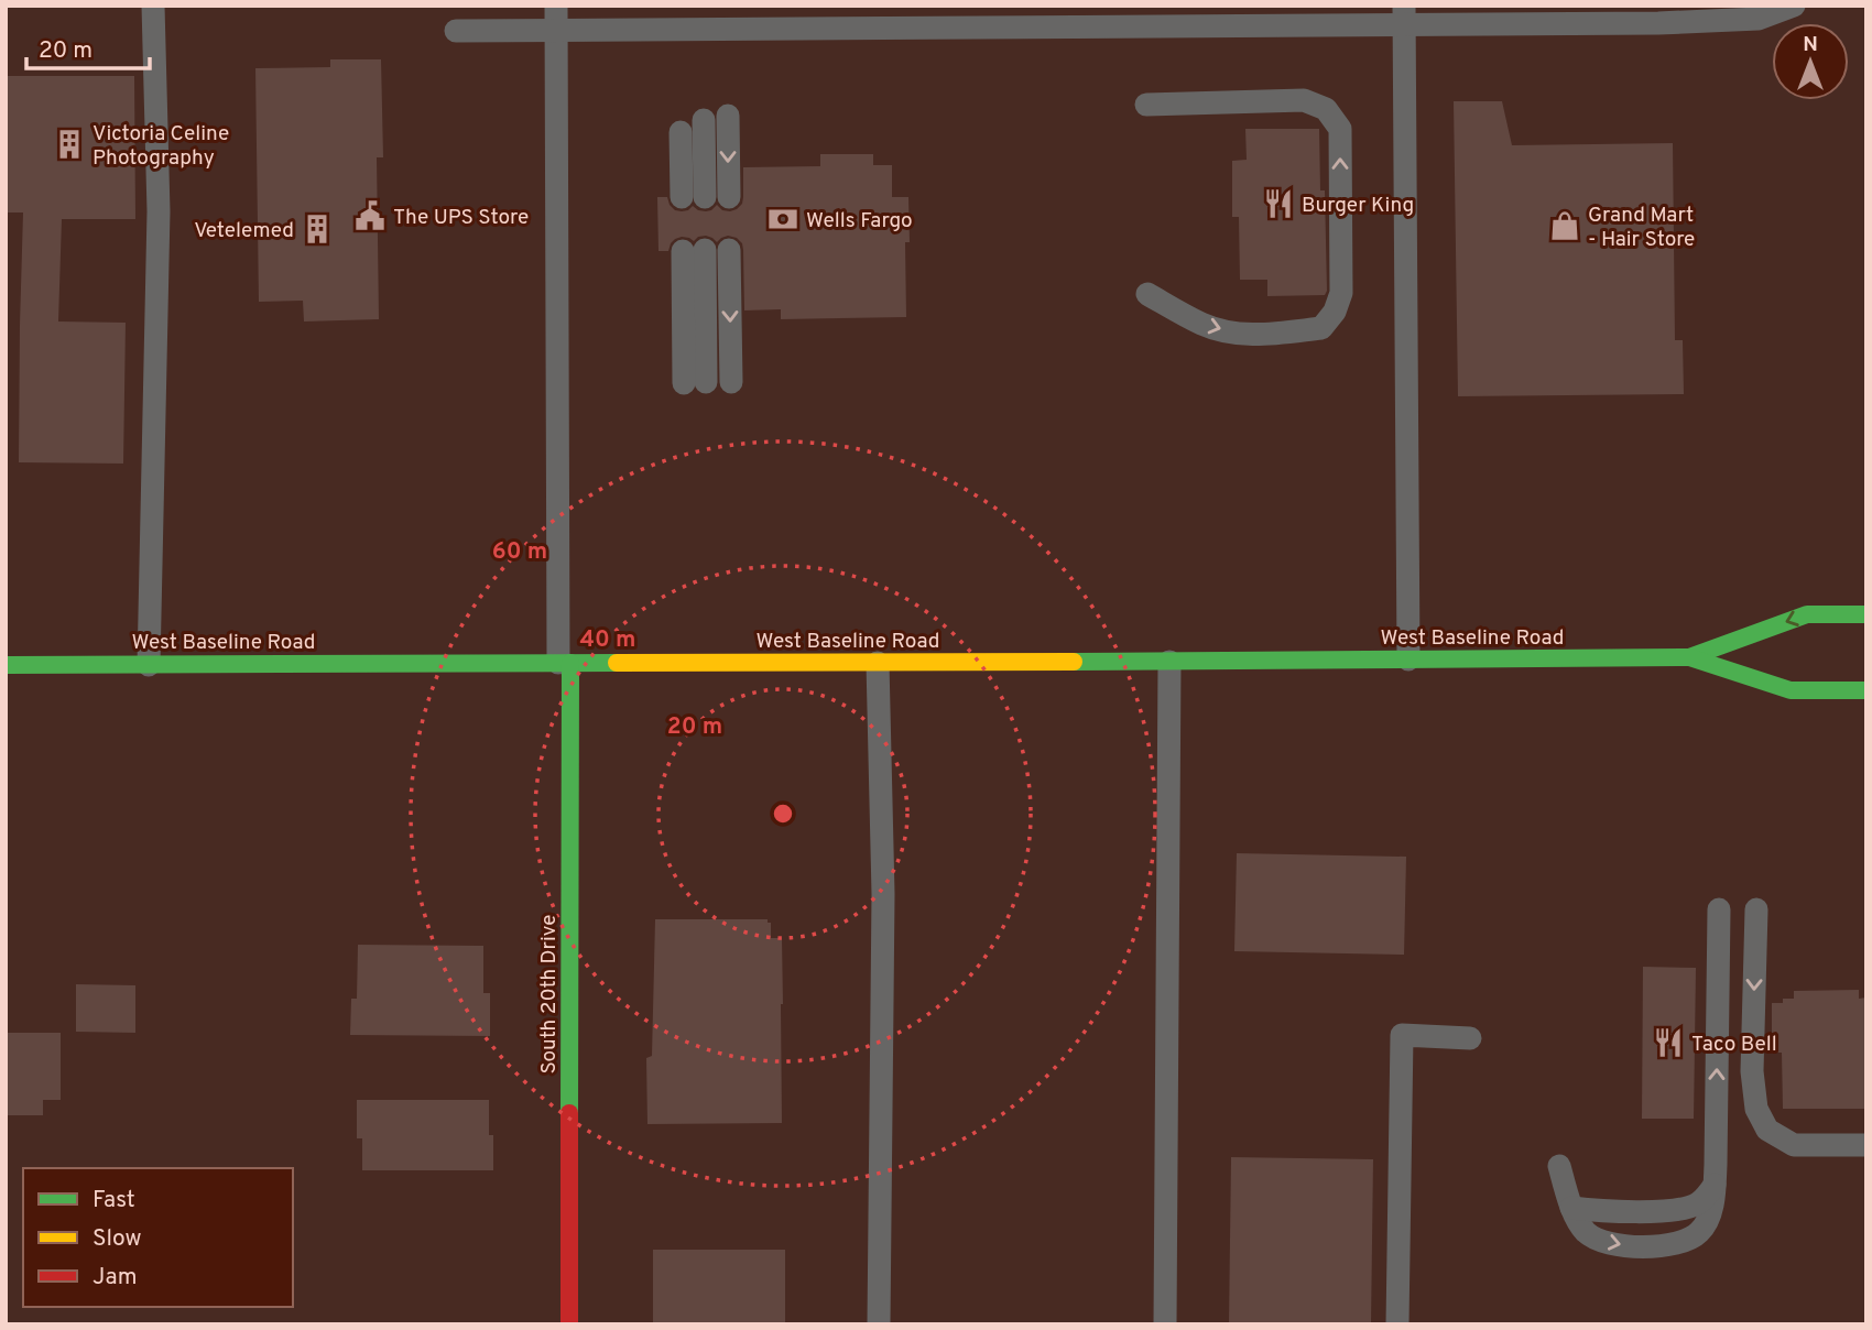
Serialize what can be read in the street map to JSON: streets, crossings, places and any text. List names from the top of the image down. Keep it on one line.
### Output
{"streets":{"main road":["West Baseline Road","South 20th Drive"]},"crossings":[["West Baseline Road","South 20th Drive"]],"places":{"building":["Victoria Celine Photography","Vetelemed"],"restaurant":["Burger King","Taco Bell"],"public building":["The UPS Store"],"bank":["Wells Fargo"],"shop":["Grand Mart - Hair Store"]},"legend":["Fast","Slow","Jam"],"scale_bar":"20 m","north":"top","rings":["60 m","40 m","20 m"]}
